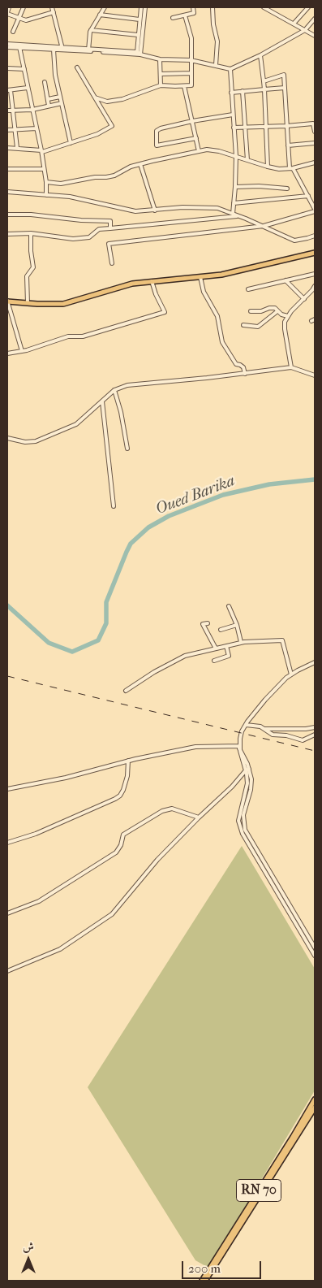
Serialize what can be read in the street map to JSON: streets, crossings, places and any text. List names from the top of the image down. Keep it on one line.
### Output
{"streets":{"main road":["RN 70"]},"water":["Oued Barika"],"scale_bar":"200 m","north":"top"}
